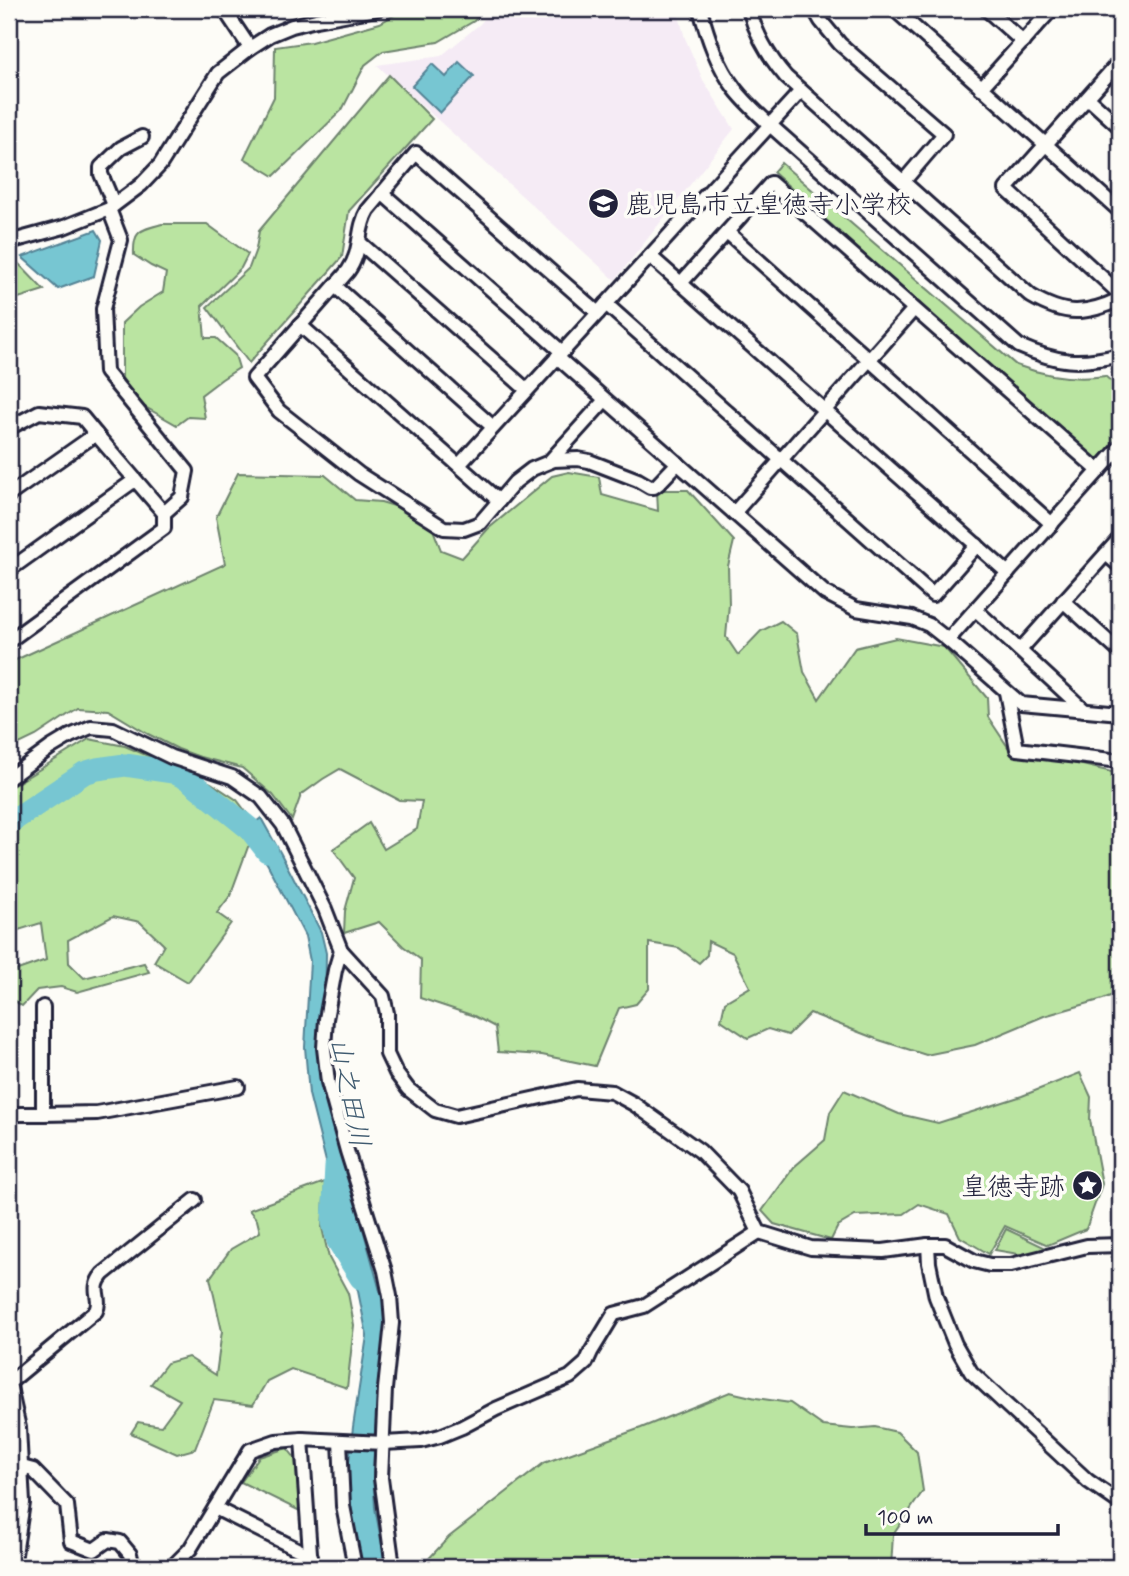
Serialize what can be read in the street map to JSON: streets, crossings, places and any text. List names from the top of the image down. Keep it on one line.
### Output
{"water":["山之田川"],"places":{"school or university":["鹿児島市立皇徳寺小学校"],"place":["皇徳寺跡"]},"scale_bar":"100 m"}
